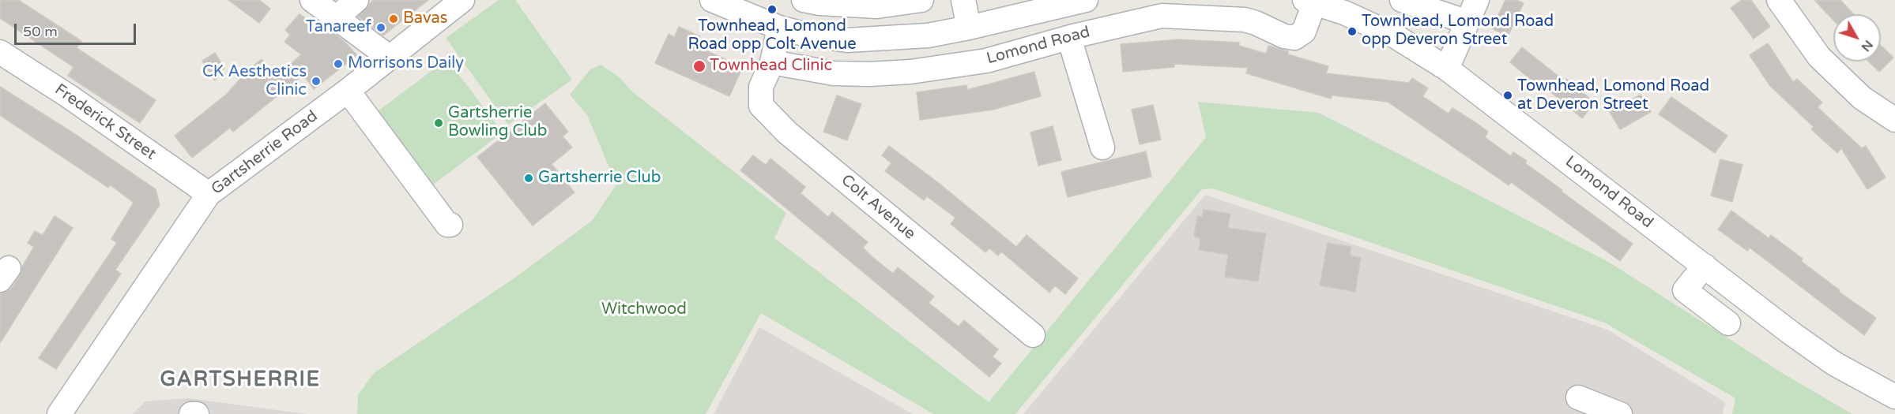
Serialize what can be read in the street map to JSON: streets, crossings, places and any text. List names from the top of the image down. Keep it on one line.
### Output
{"streets":{"street":["Lomond Road","Frederick Street","Gartsherrie Road","Colt Avenue"]},"crossings":[["Lomond Road","Colt Avenue"],["Frederick Street","Gartsherrie Road"]],"districts":["GARTSHERRIE"],"parks":["Witchwood"],"places":["Townhead, Lomond Road opp Colt Avenue","Bavas","Tanareef","Townhead, Lomond Road opp Deveron Street","Morrisons Daily","Townhead Clinic","CK Aesthetics Clinic","Townhead, Lomond Road at Deveron Street","Gartsherrie Bowling Club","Gartsherrie Club"],"scale_bar":"50 m","north":"bottom right"}
